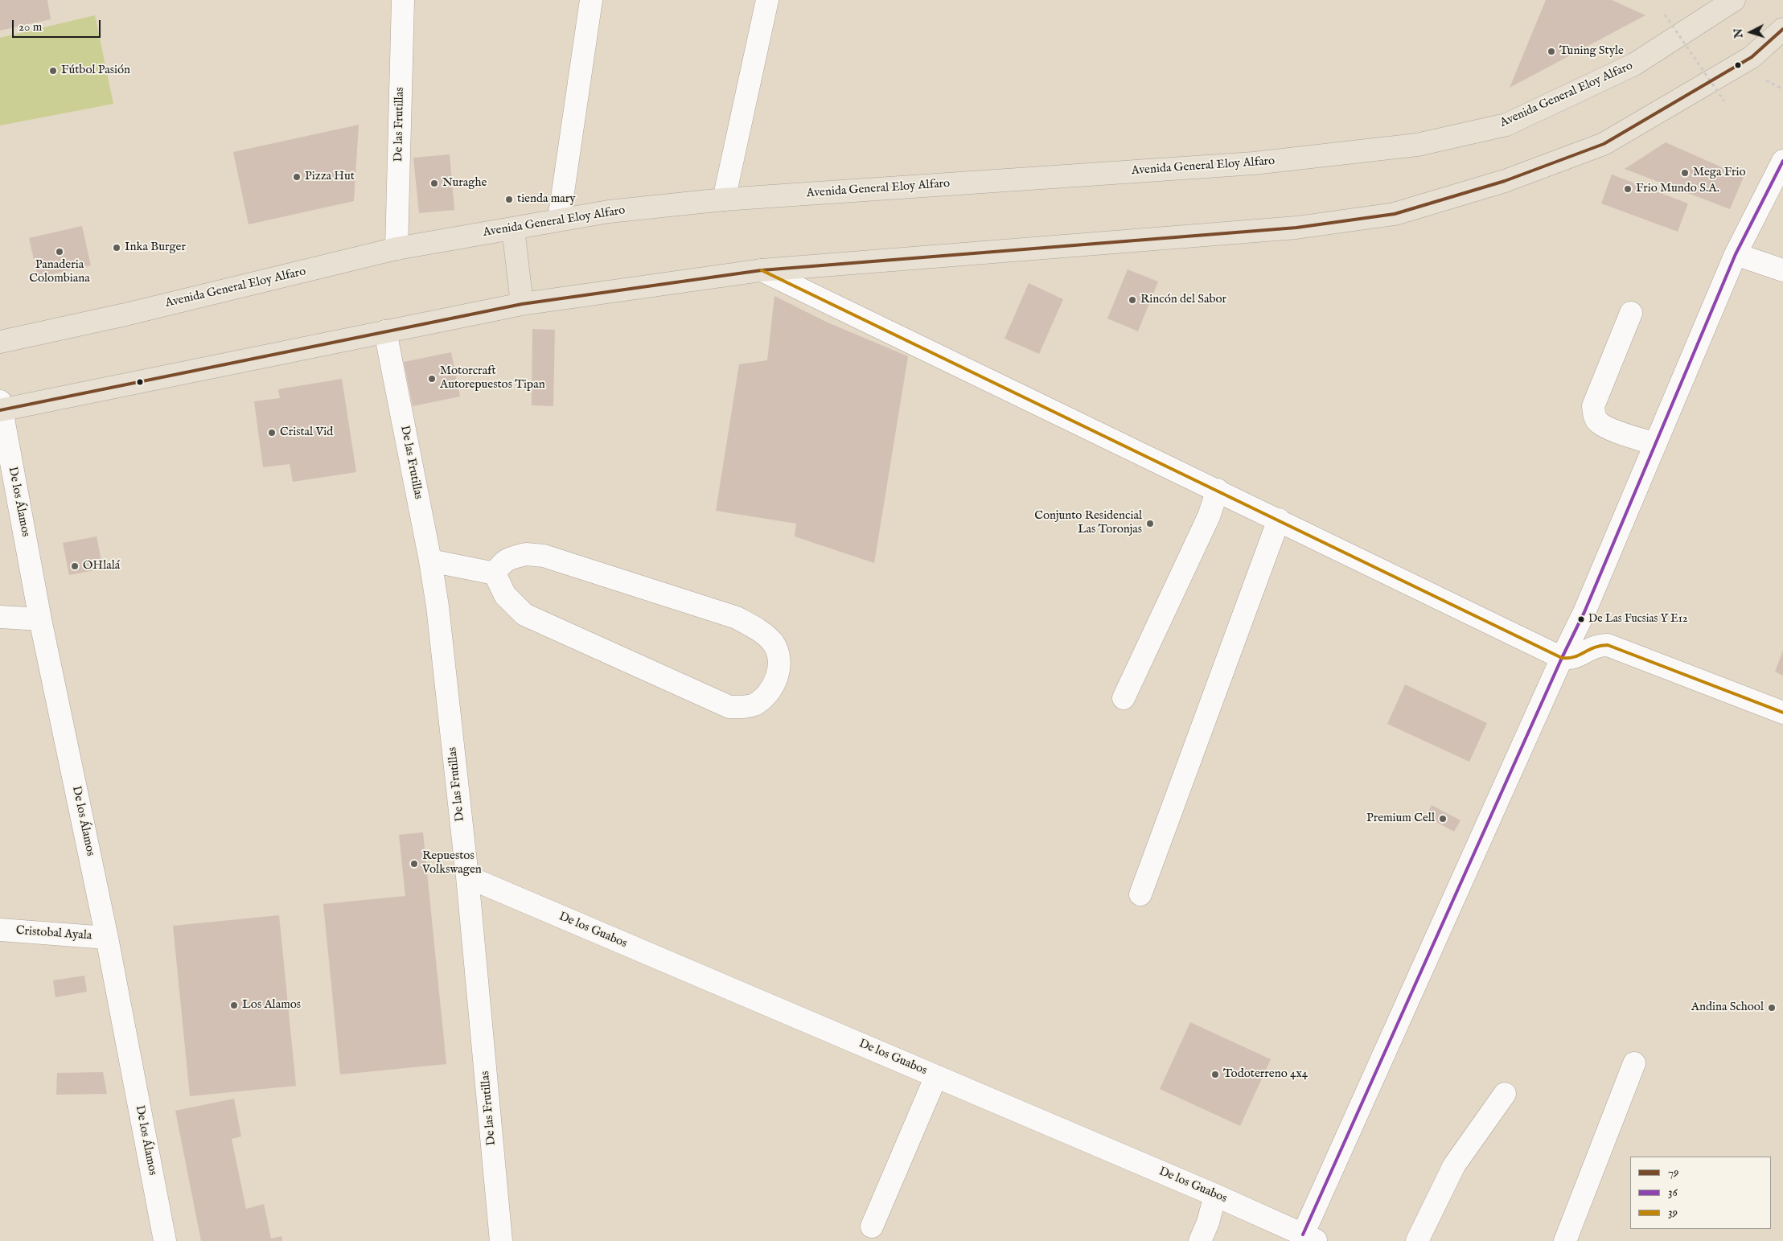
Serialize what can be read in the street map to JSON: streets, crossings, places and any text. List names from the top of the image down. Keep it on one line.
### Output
{"streets":{"main road":["Avenida General Eloy Alfaro"],"street":["De las Frutillas","De los Álamos","De los Guabos","Cristobal Ayala"]},"crossings":[["Avenida General Eloy Alfaro","De las Frutillas"],["De las Frutillas","De los Guabos"],["De los Álamos","Cristobal Ayala"]],"places":["Tuning Style","Fútbol Pasión","Mega Frio","Pizza Hut","Nuraghe","Frio Mundo S.A.","tienda mary","Inka Burger","Panaderia Colombiana","Rincón del Sabor","Motorcraft Autorepuestos Tipan","Cristal Vid","Conjunto Residencial Las Toronjas","OHlalá","De Las Fucsias Y E12","Premium Cell","Repuestos Volkswagen","Los Alamos","Andina School","Todoterreno 4x4"],"lines":["transit line 79","transit line 36","transit line 39"],"legend":["79","36","39"],"scale_bar":"20 m","north":"left"}
